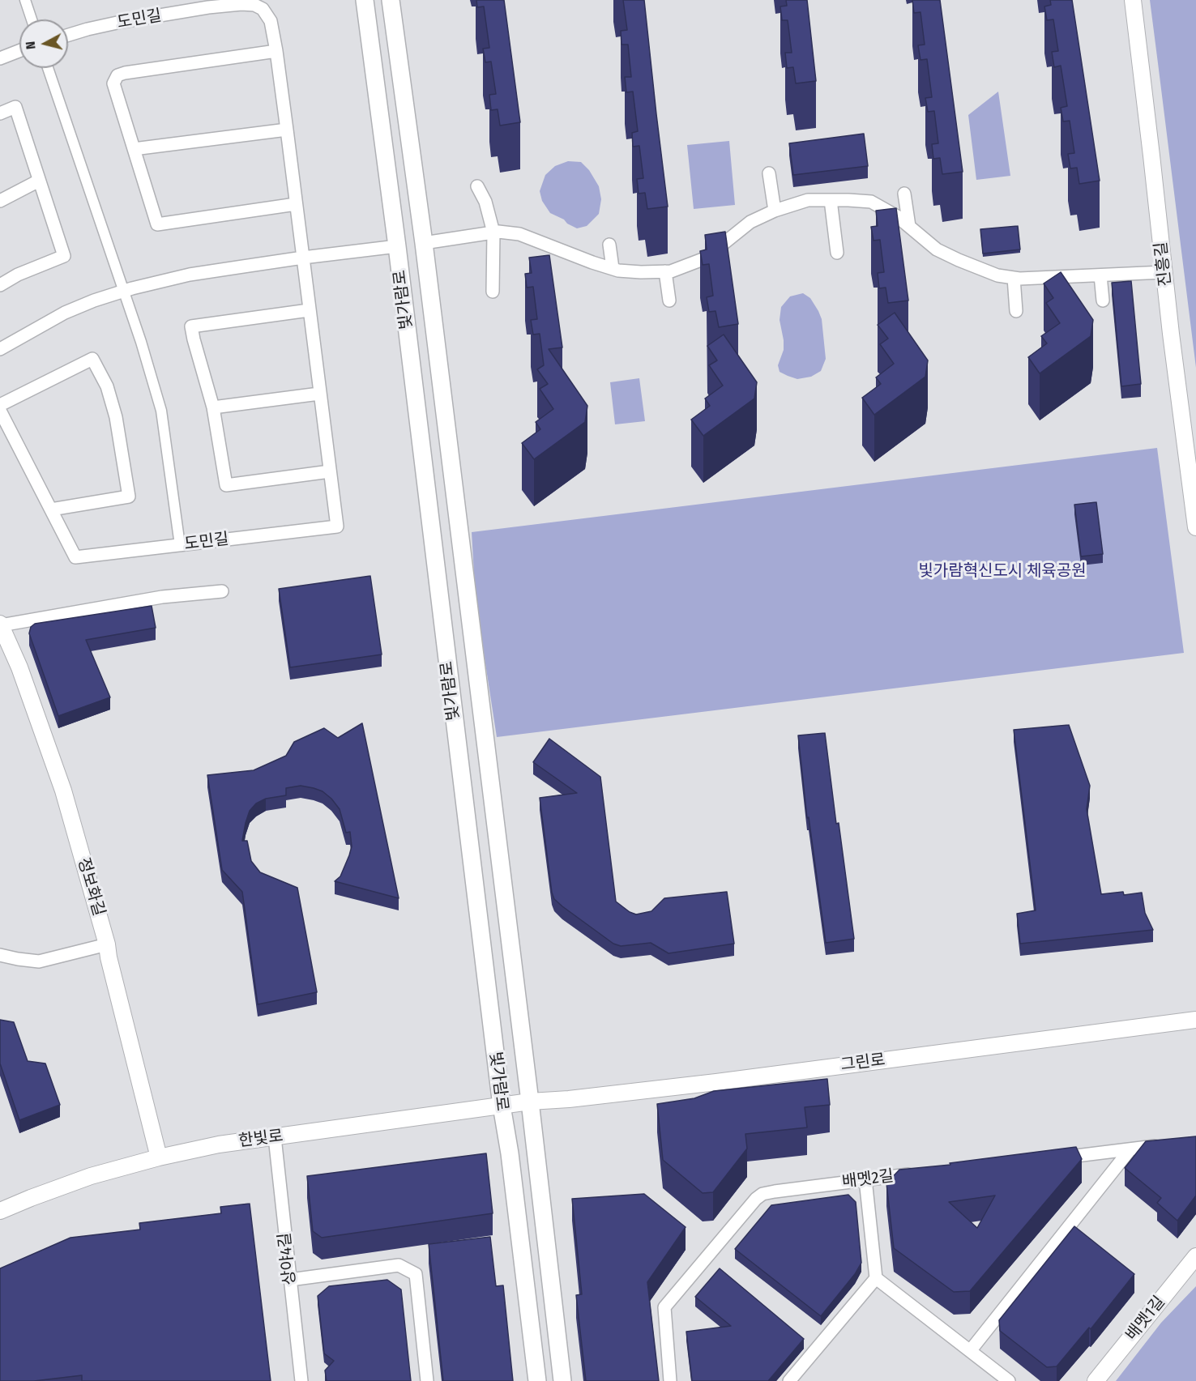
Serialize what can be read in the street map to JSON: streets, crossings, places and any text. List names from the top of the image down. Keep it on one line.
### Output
{"streets":{"main road":["빛가람로"],"street":["도민길","진흥길","정보화길","그린로","한빛로","배멧2길","상야4길","배멧1길"]},"crossings":[["빛가람로","그린로"],["빛가람로","한빛로"],["정보화길","한빛로"],["그린로","한빛로"],["한빛로","상야4길"]],"parks":["빛가람혁신도시 체육공원"],"north":"left"}
